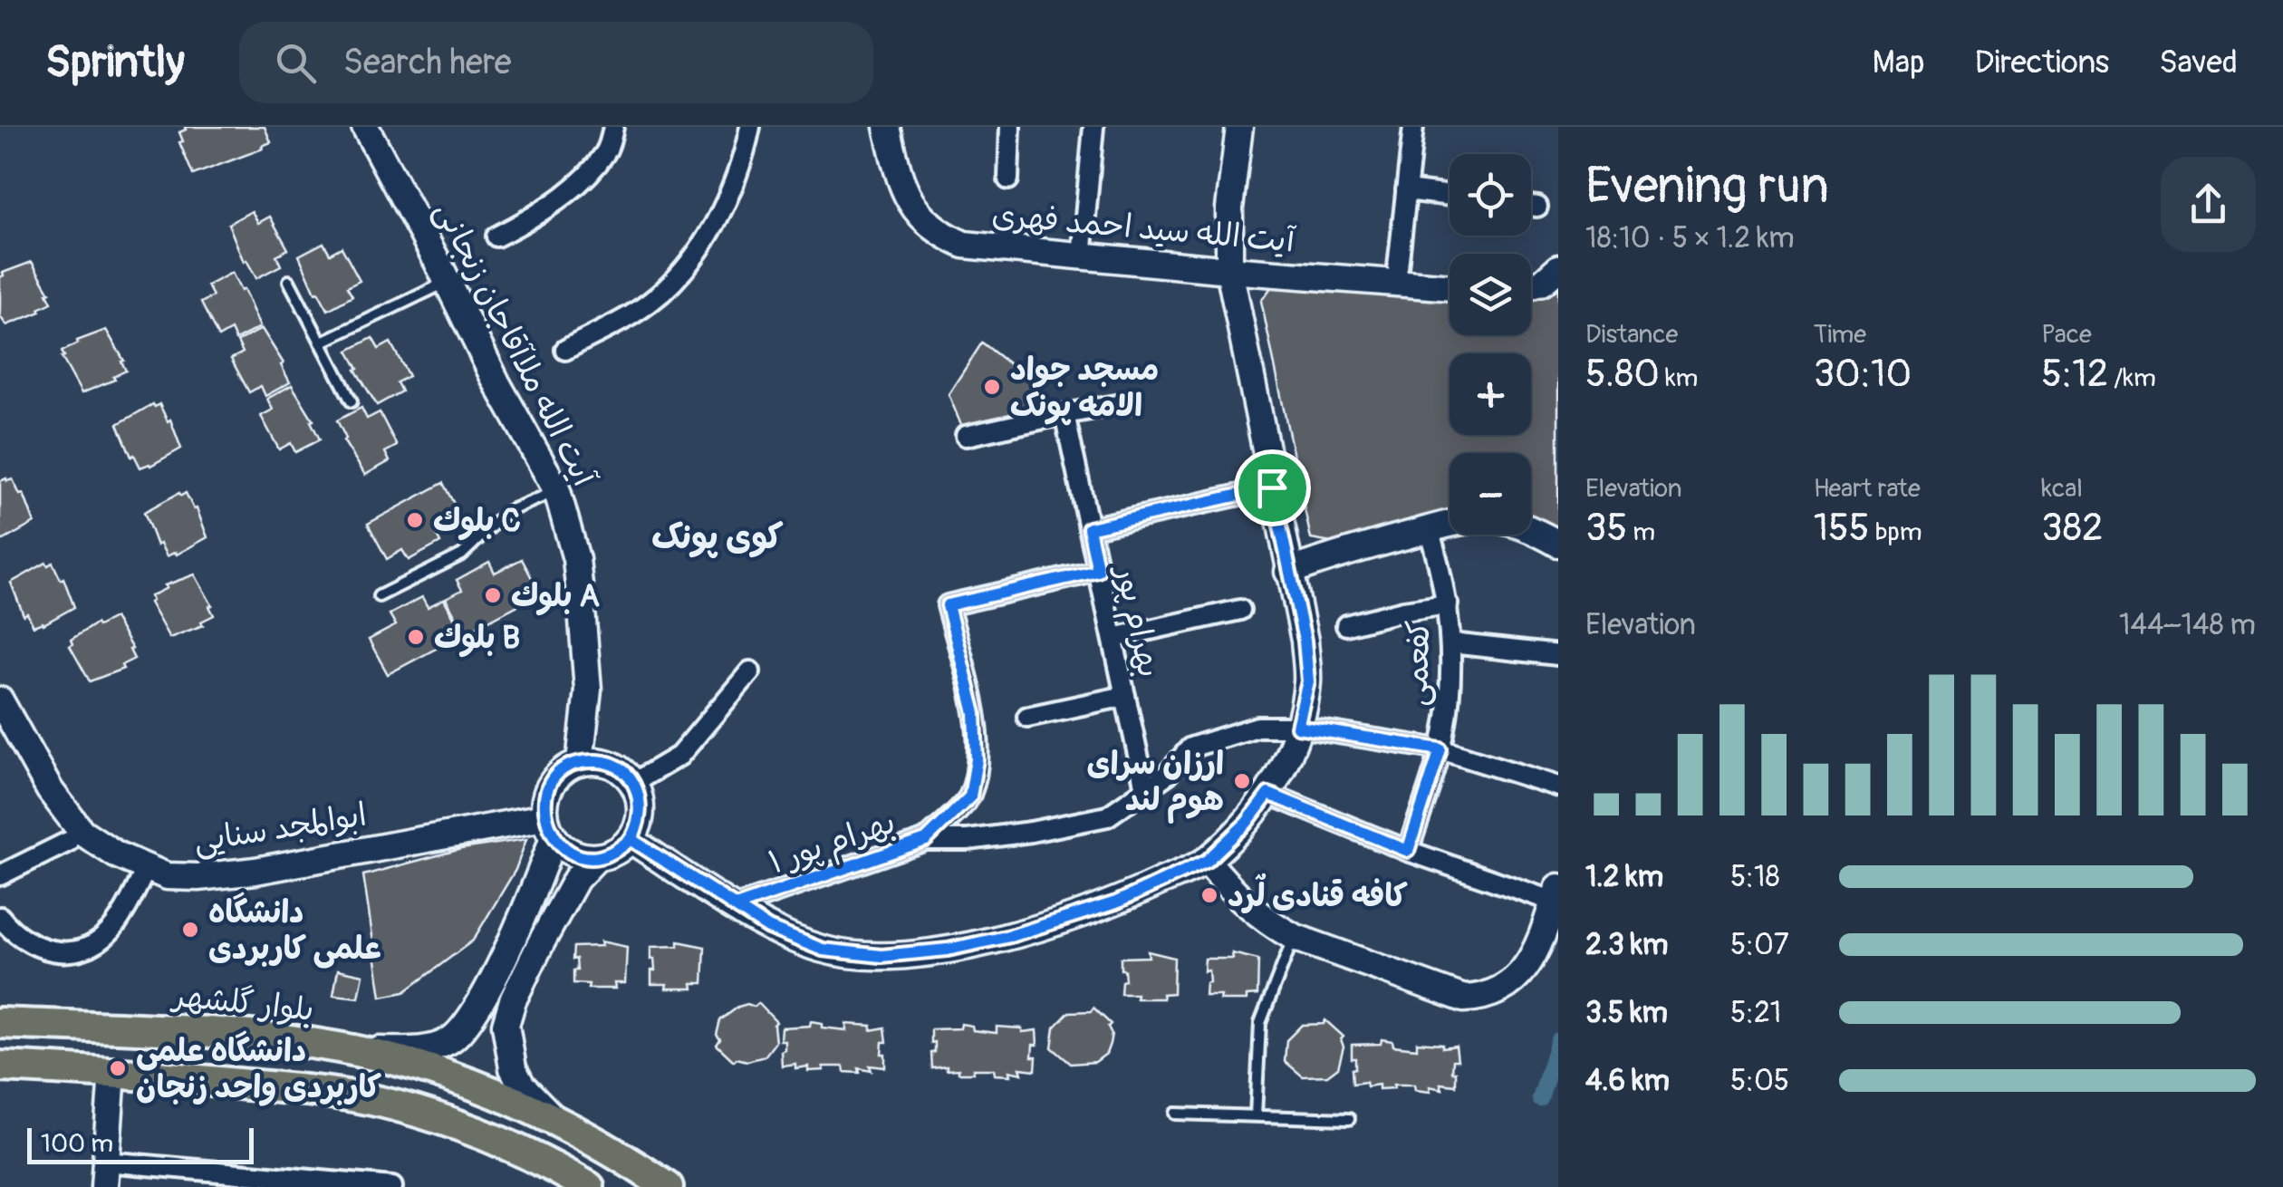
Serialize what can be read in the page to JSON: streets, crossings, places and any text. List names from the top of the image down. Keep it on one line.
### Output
{"streets":{"main road":["آیت الله سید احمد فهری","آیت الله ملاآقاجان زنجانی","ابوالمجد سنایی","بلوار گلشهر"],"street":["بهرام پور","کفعمی","بهرام پور ۱"]},"crossings":[["آیت الله ملاآقاجان زنجانی","ابوالمجد سنایی"],["بهرام پور","بهرام پور ۱"],["کفعمی","بهرام پور ۱"]],"districts":["کوی پونک"],"places":["مسجد جواد الامه پونک","بلوك C","بلوك A","بلوك B","ارزان سرای هوم لند","کافه قنادی لٌرد","دانشگاه علمی کاربردی","دانشگاه علمی کاربردی واحد زنجان"],"scale_bar":"100 m","page":{"header":"Sprintly","search":"Search here","nav":["Map","Directions","Saved"],"heading":["Evening run","18:10 · 5 × 1.2 km"],"map_buttons":["+","−"],"stats":[["Distance","5.80 km"],["Time","30:10"],["Pace","5:12 /km"],["Elevation","35 m"],["Heart rate","155 bpm"],["kcal","382"]],"chart":["Elevation","144–148 m"],"list":[{"name":"1.2 km","note":"5:18"},{"name":"2.3 km","note":"5:07"},{"name":"3.5 km","note":"5:21"},{"name":"4.6 km","note":"5:05"}],"scale":"100 m"}}
